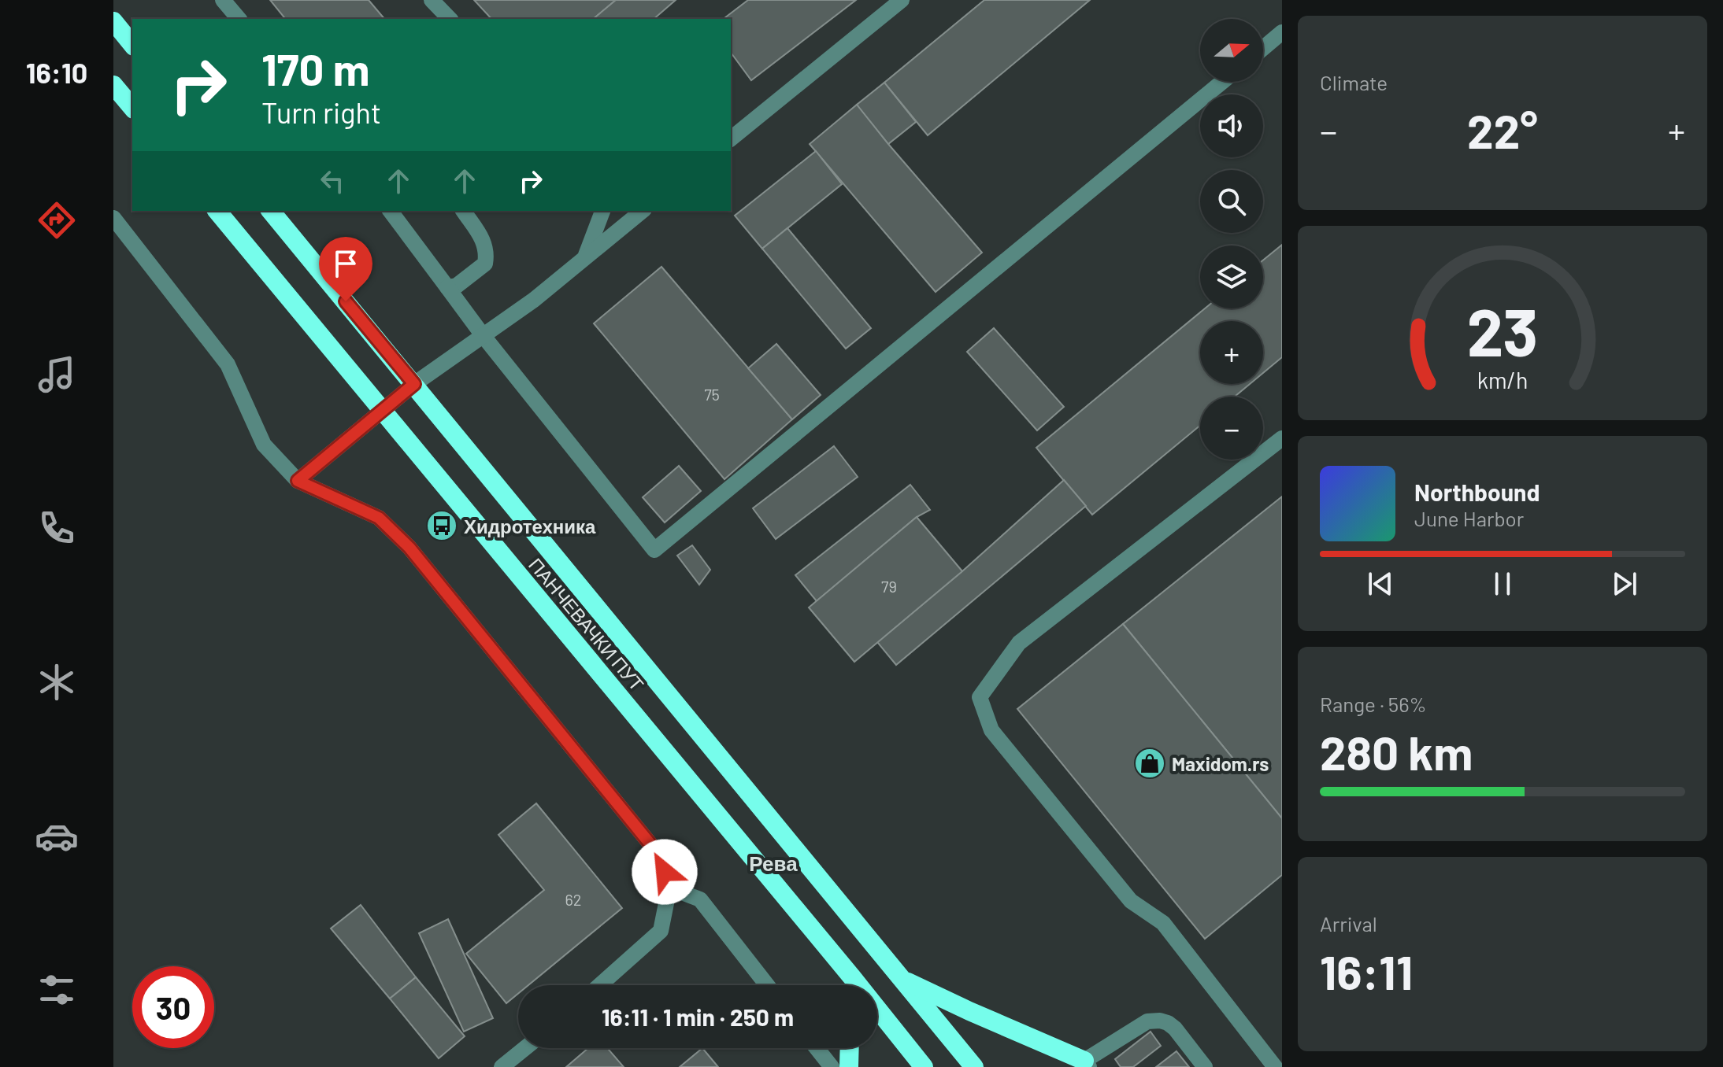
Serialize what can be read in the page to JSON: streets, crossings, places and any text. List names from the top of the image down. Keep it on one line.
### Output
{"streets":{"highway":["ПАНЧЕВАЧКИ ПУТ"]},"districts":["Рева"],"places":{"bus stop":["Хидротехника"],"shop":["Maxidom.rs"]},"house_numbers":["75","79","62"],"north":"right","page":{"tabs":"16:10","tile":["Climate",["Range · 56%","280 km"],["Arrival","16:11"]],"map_buttons":["+","−"],"turn":["170 m","Turn right"],"heat":["−","22°","+"],"song":["Northbound","June Harbor"],"limit":"30","trip":"16:11 · 1 min · 250 m","gauge":["23","km/h"]}}
